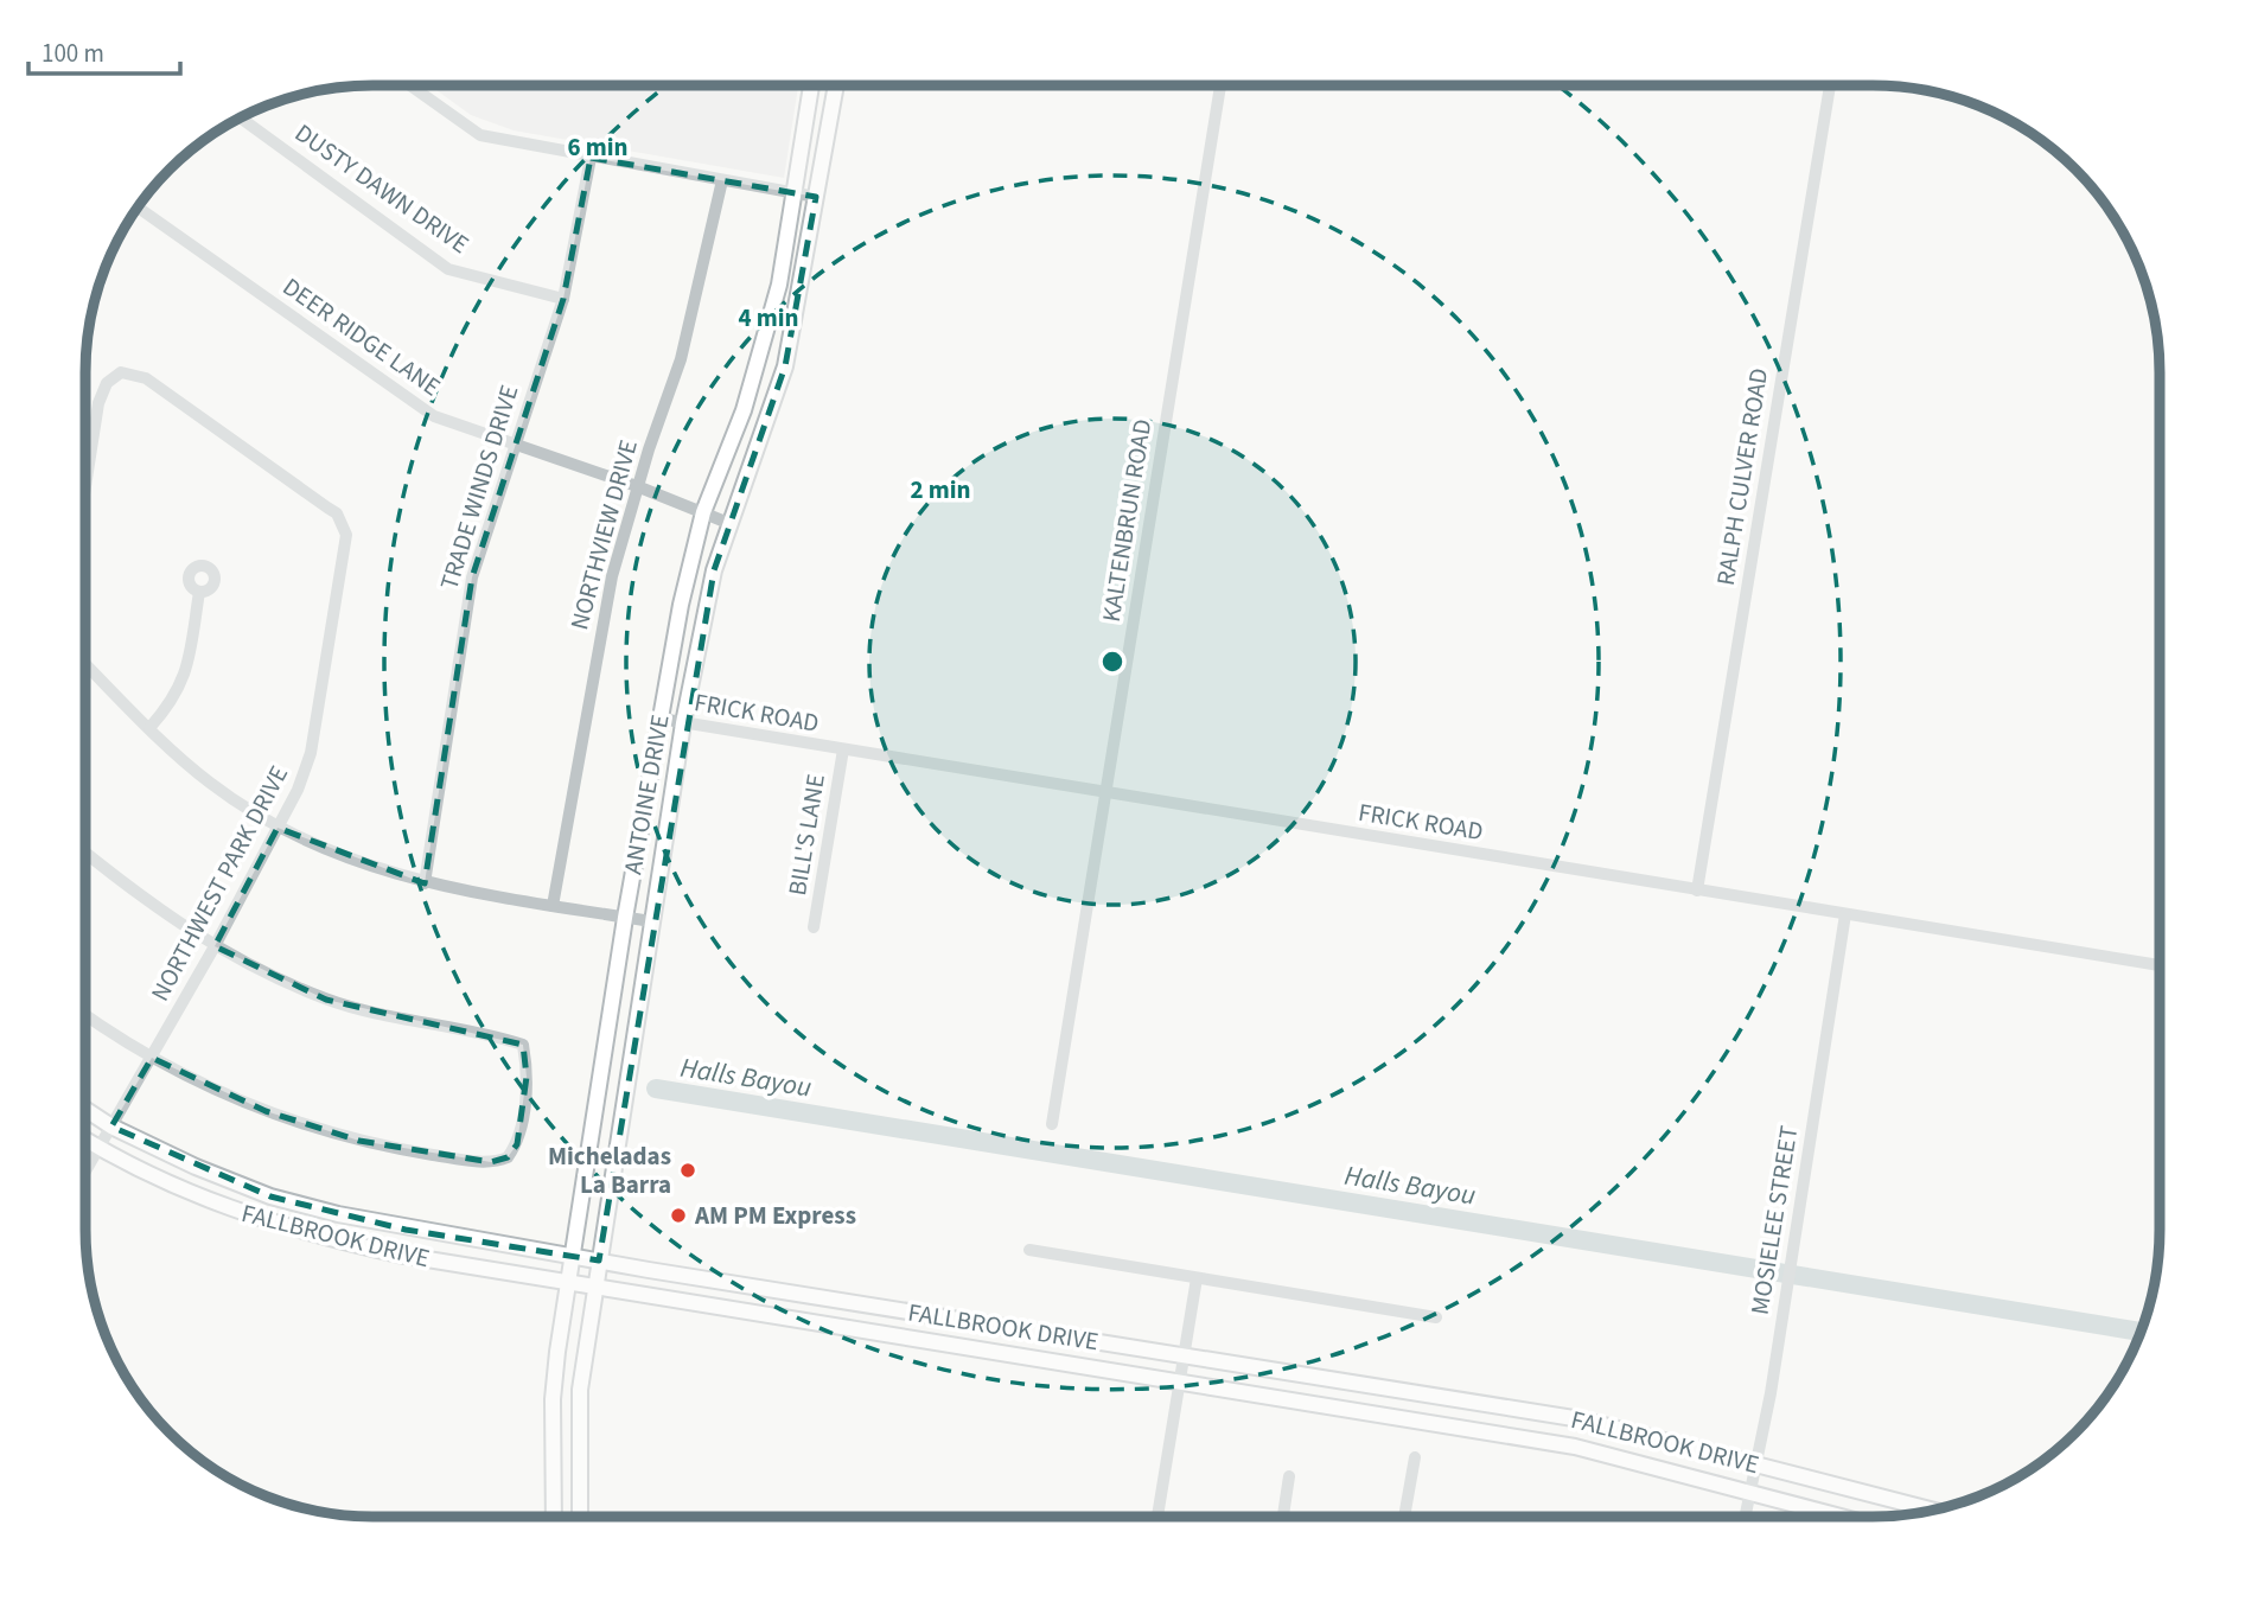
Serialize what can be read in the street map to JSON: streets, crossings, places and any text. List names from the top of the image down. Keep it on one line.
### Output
{"streets":{"main road":["ANTOINE DRIVE","FALLBROOK DRIVE"],"street":["DUSTY DAWN DRIVE","DEER RIDGE LANE","RALPH CULVER ROAD","TRADE WINDS DRIVE","KALTENBRUN ROAD","NORTHVIEW DRIVE","FRICK ROAD","BILL'S LANE","NORTHWEST PARK DRIVE","MOSIELEE STREET"]},"crossings":[["DUSTY DAWN DRIVE","TRADE WINDS DRIVE"],["DEER RIDGE LANE","TRADE WINDS DRIVE"],["DEER RIDGE LANE","NORTHVIEW DRIVE"],["DEER RIDGE LANE","ANTOINE DRIVE"],["RALPH CULVER ROAD","FRICK ROAD"],["KALTENBRUN ROAD","FRICK ROAD"],["FRICK ROAD","ANTOINE DRIVE"],["FRICK ROAD","BILL'S LANE"],["FRICK ROAD","MOSIELEE STREET"],["ANTOINE DRIVE","FALLBROOK DRIVE"],["NORTHWEST PARK DRIVE","FALLBROOK DRIVE"],["MOSIELEE STREET","FALLBROOK DRIVE"]],"water":["Halls Bayou"],"places":["Micheladas La Barra","AM PM Express"],"scale_bar":"100 m","rings":["6 min","4 min","2 min"]}
